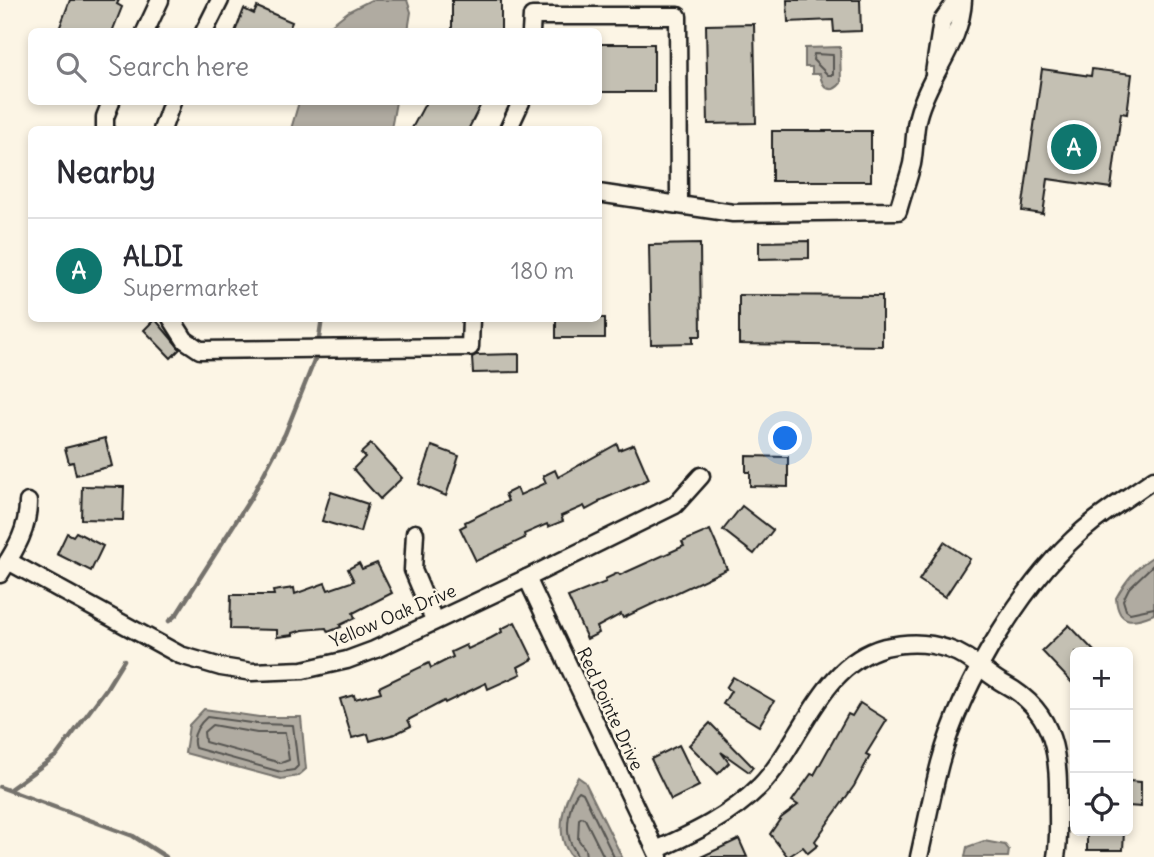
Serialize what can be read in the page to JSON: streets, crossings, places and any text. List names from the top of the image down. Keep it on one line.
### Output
{"streets":{"street":["Yellow Oak Drive","Red Pointe Drive"]},"crossings":[["Yellow Oak Drive","Red Pointe Drive"]],"page":{"search":"Search here","pins":"A","heading":"Nearby","list":[{"mark":"A","name":"ALDI","note":"Supermarket","value":"180 m"}],"map_buttons":["+","−"]}}
